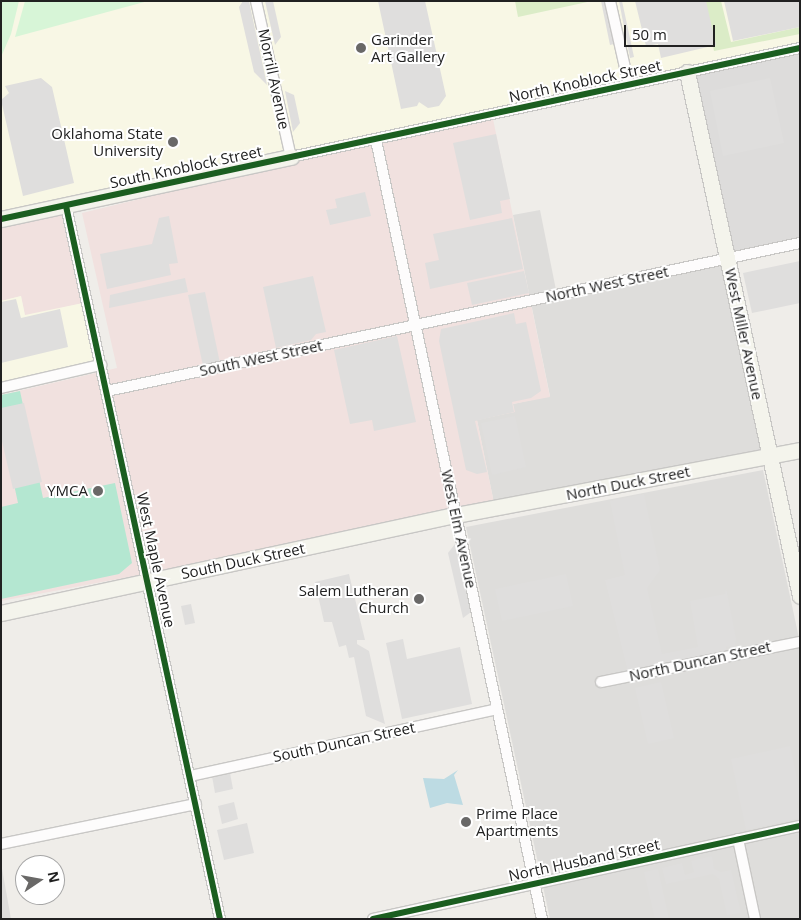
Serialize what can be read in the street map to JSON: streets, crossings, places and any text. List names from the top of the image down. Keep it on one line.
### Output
{"streets":{"street":["Morrill Avenue","North Knoblock Street","South Knoblock Street","North West Street","West Miller Avenue","South West Street","North Duck Street","West Elm Avenue","West Maple Avenue","South Duck Street","North Duncan Street","South Duncan Street","North Husband Street"]},"crossings":[["Morrill Avenue","South Knoblock Street"],["North Knoblock Street","South Knoblock Street"],["North Knoblock Street","West Miller Avenue"],["North Knoblock Street","West Elm Avenue"],["South Knoblock Street","West Elm Avenue"],["South Knoblock Street","West Maple Avenue"],["North West Street","West Miller Avenue"],["North West Street","South West Street"],["North West Street","West Elm Avenue"],["West Miller Avenue","North Duck Street"],["South West Street","West Elm Avenue"],["South West Street","West Maple Avenue"],["North Duck Street","West Elm Avenue"],["North Duck Street","South Duck Street"],["West Elm Avenue","South Duck Street"],["West Elm Avenue","South Duncan Street"],["West Elm Avenue","North Husband Street"],["West Maple Avenue","South Duck Street"],["West Maple Avenue","South Duncan Street"]],"places":["Garinder Art Gallery","Oklahoma State University","YMCA","Salem Lutheran Church","Prime Place Apartments"],"scale_bar":"50 m","north":"right"}
